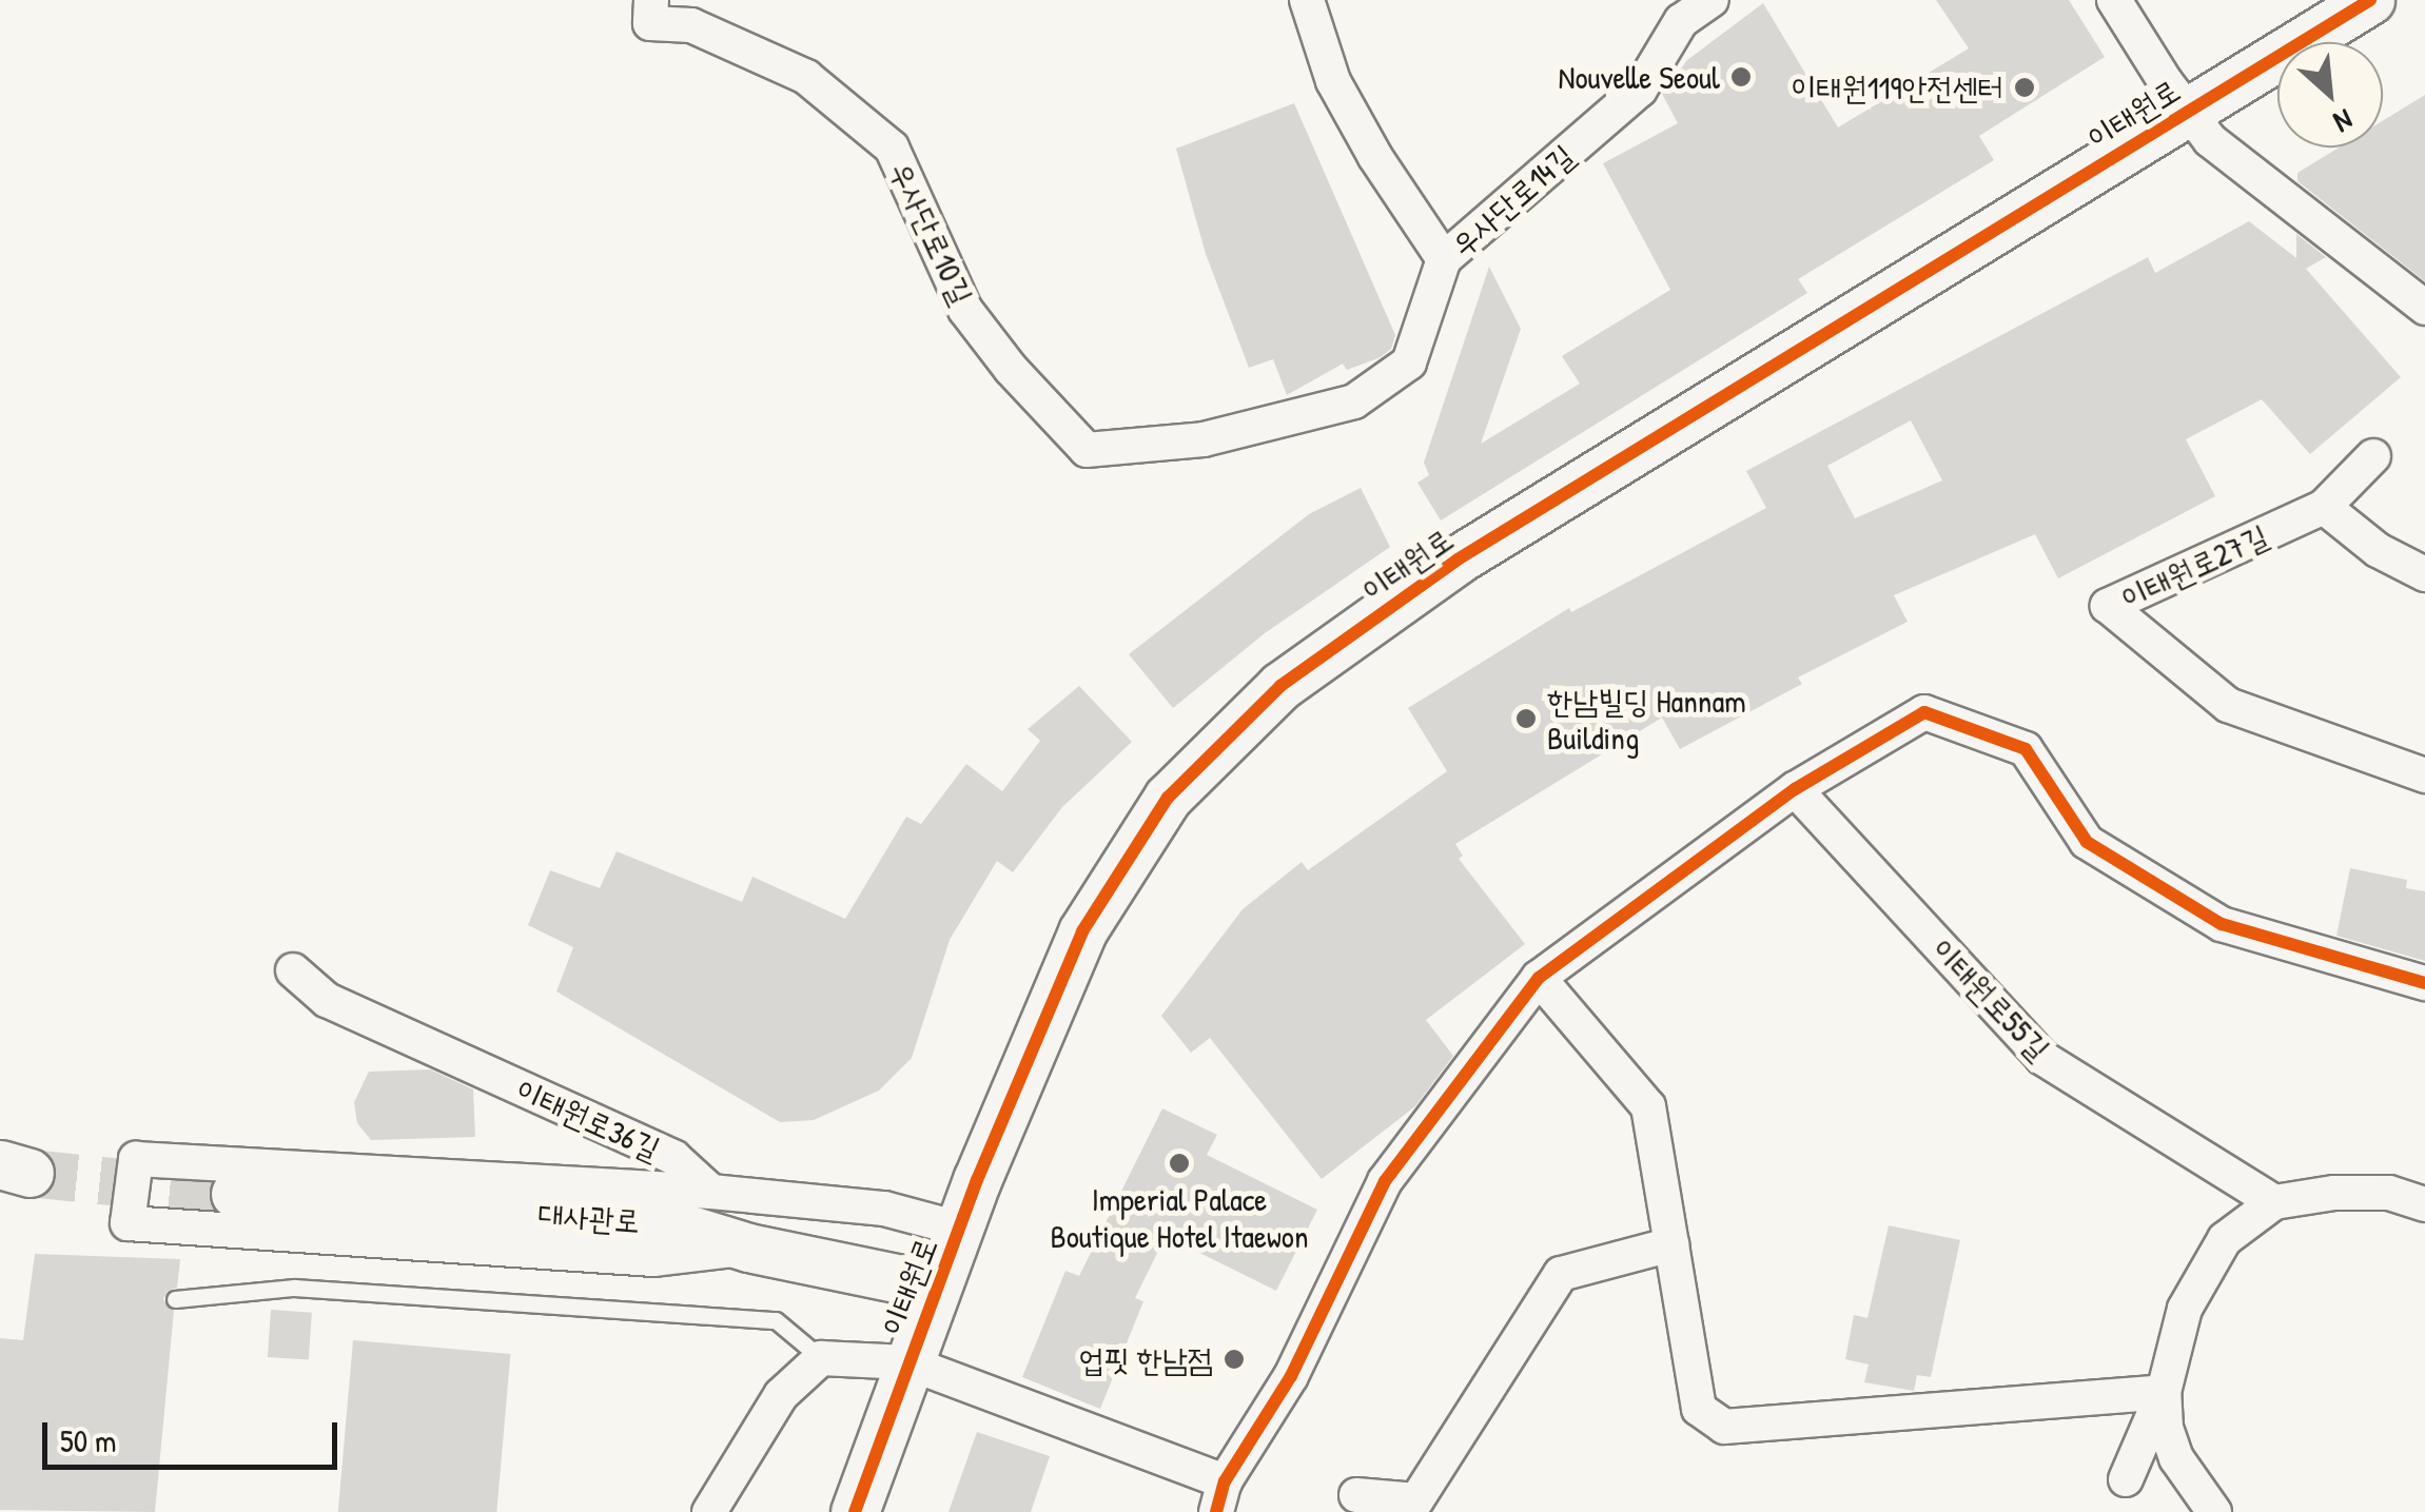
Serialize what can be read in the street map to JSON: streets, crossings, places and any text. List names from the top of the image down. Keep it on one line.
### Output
{"streets":{"main road":["이태원로","대사관로"],"street":["우사단로14길","우사단로10길","이태원로27길","이태원로55길","이태원로36길"]},"crossings":[["이태원로","이태원로55길"],["이태원로","대사관로"],["우사단로14길","우사단로10길"]],"places":["Nouvelle Seoul","이태원119안전센터","한남빌딩 Hannam Building","Imperial Palace Boutique Hotel Itaewon","업핏 한남점"],"scale_bar":"50 m","north":"bottom right"}
